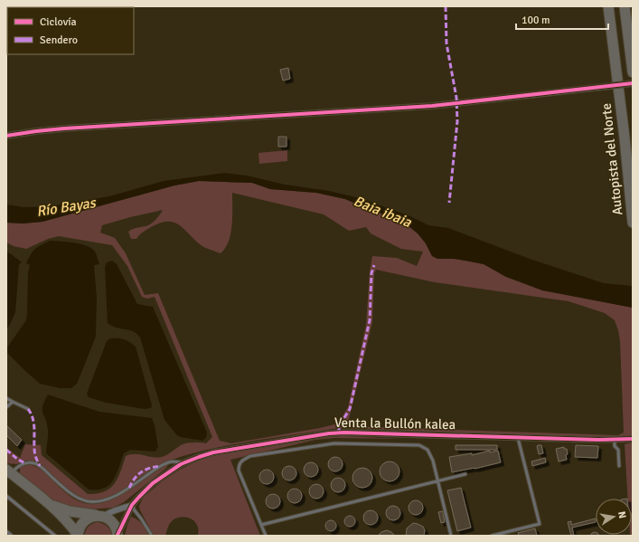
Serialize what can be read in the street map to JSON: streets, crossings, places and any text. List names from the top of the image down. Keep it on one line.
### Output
{"streets":{"highway":["Autopista del Norte"],"street":["Venta la Bullón kalea"]},"water":["Río Bayas","Baia ibaia"],"legend":["Ciclovía","Sendero"],"scale_bar":"100 m","north":"right"}
